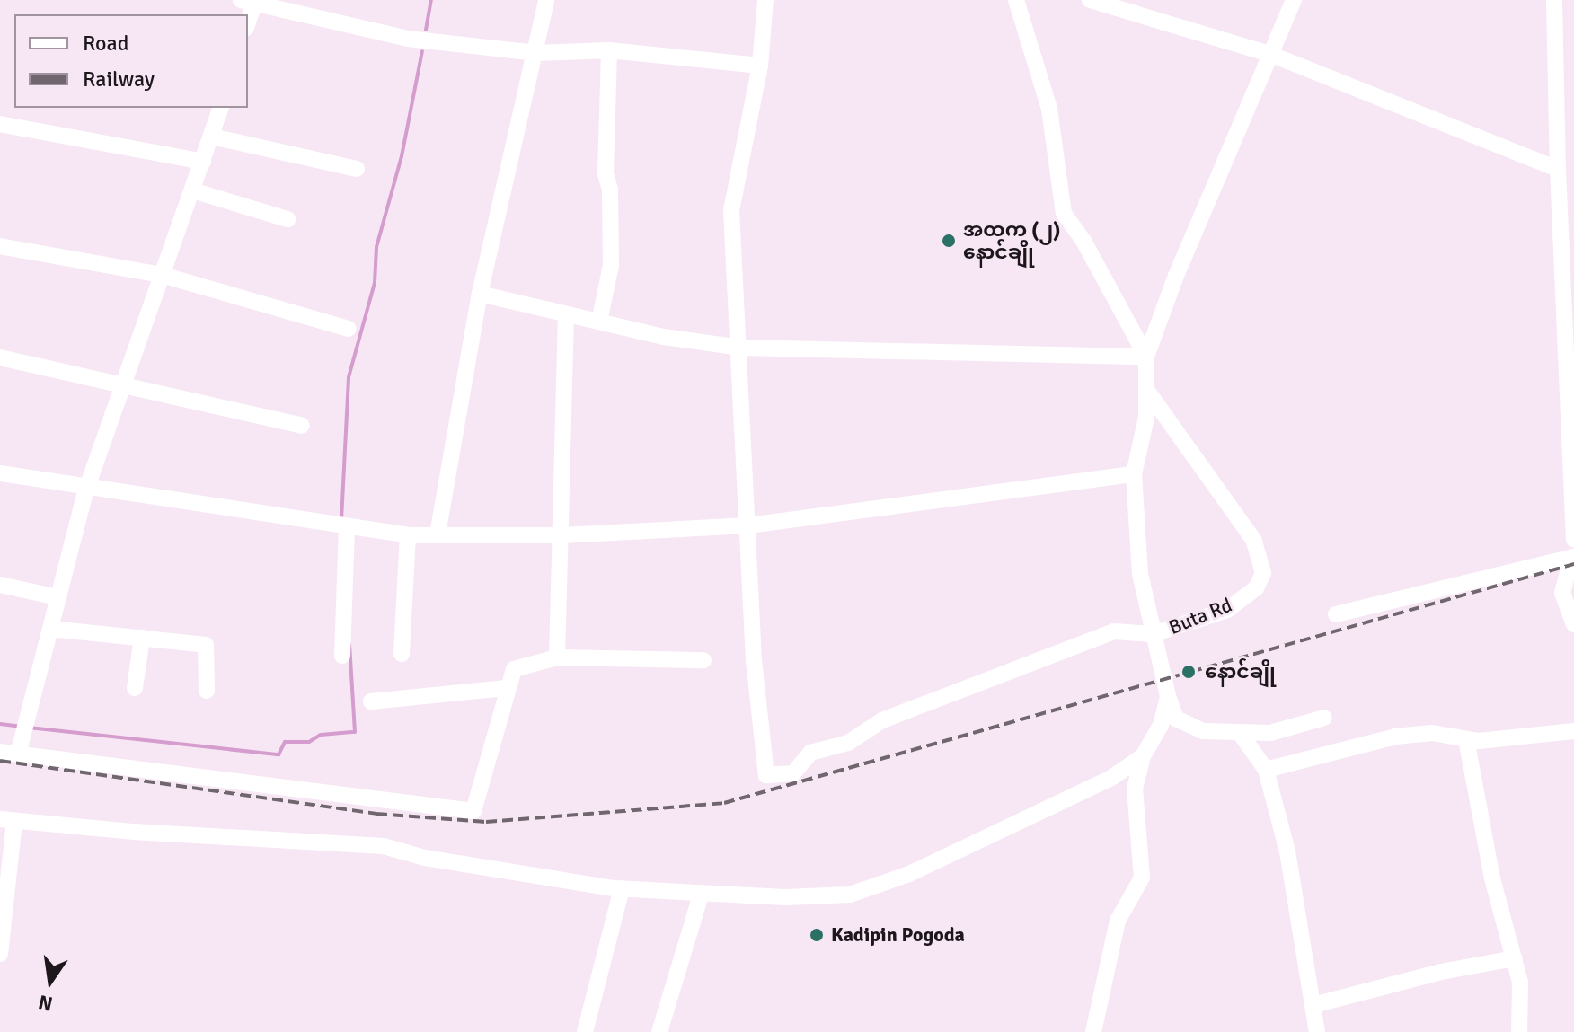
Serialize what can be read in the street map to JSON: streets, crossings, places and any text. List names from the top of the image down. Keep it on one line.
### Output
{"streets":{"street":["Buta Rd"]},"places":["အထက (၂) နောင်ချို","နောင်ချို","Kadipin Pogoda"],"legend":["Road","Railway"],"north":"bottom"}
